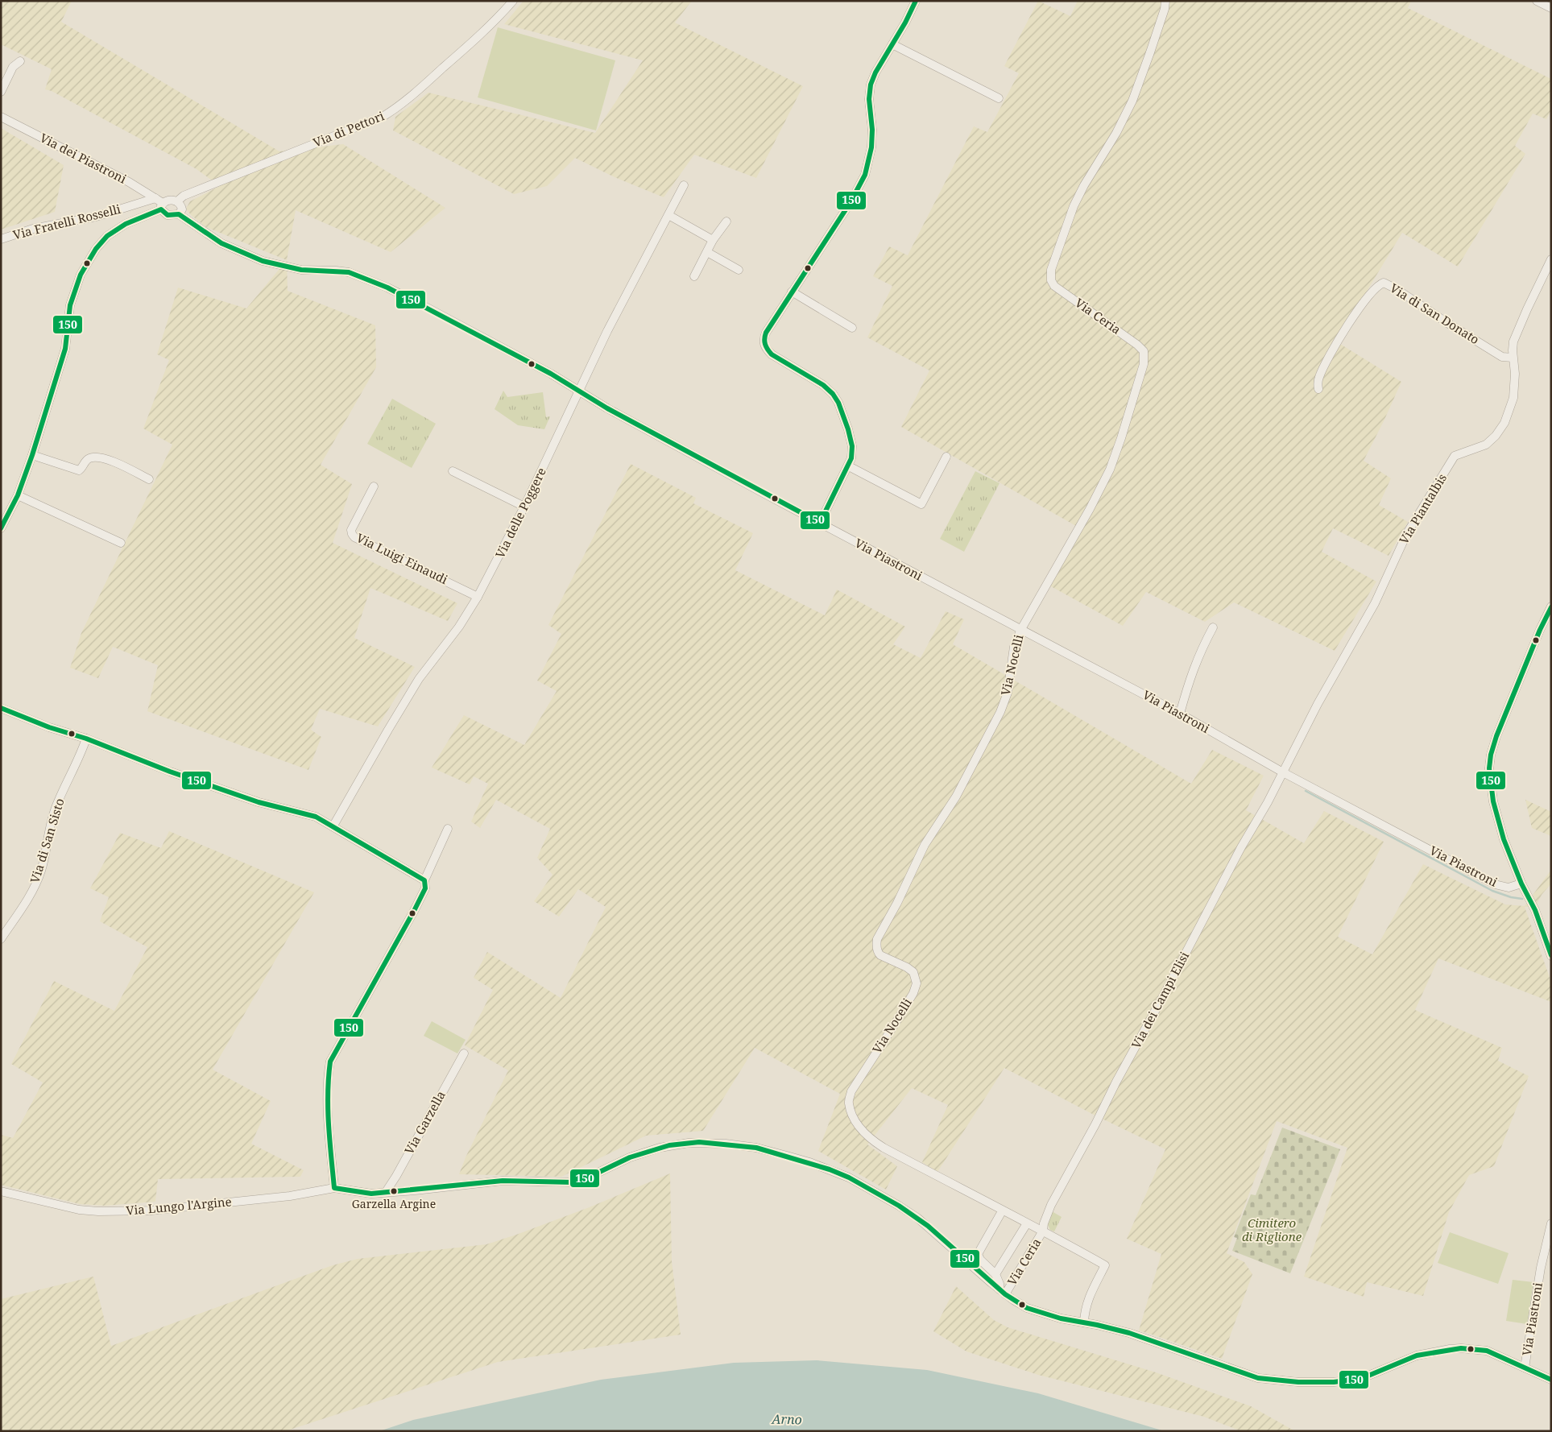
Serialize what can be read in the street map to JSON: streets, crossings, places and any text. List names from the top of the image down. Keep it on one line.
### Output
{"streets":{"street":["Via di Pettori","Via dei Piastroni","Via Fratelli Rosselli","Via di San Donato","Via Ceria","Via Piantalbis","Via delle Poggere","Via Luigi Einaudi","Via Piastroni","Via Nocelli","Via di San Sisto","Via dei Campi Elisi","Via Garzella","Via Lungo l'Argine"]},"crossings":[["Via di Pettori","Via dei Piastroni"],["Via di Pettori","Via Piastroni"],["Via dei Piastroni","Via Fratelli Rosselli"],["Via dei Piastroni","Via Piastroni"],["Via di San Donato","Via Piantalbis"],["Via Ceria","Via Piastroni"],["Via Ceria","Via Nocelli"],["Via Ceria","Via dei Campi Elisi"],["Via Ceria","Via Lungo l'Argine"],["Via Piantalbis","Via Piastroni"],["Via Piantalbis","Via dei Campi Elisi"],["Via delle Poggere","Via Luigi Einaudi"],["Via delle Poggere","Via Piastroni"],["Via Piastroni","Via Nocelli"],["Via Piastroni","Via dei Campi Elisi"],["Via Piastroni","Via Lungo l'Argine"],["Via Nocelli","Via dei Campi Elisi"],["Via Nocelli","Via Lungo l'Argine"],["Via Garzella","Via Lungo l'Argine"]],"water":["Arno"],"parks":["Cimitero di Riglione"],"places":["Garzella Argine"],"lines":["transit line 150"]}
